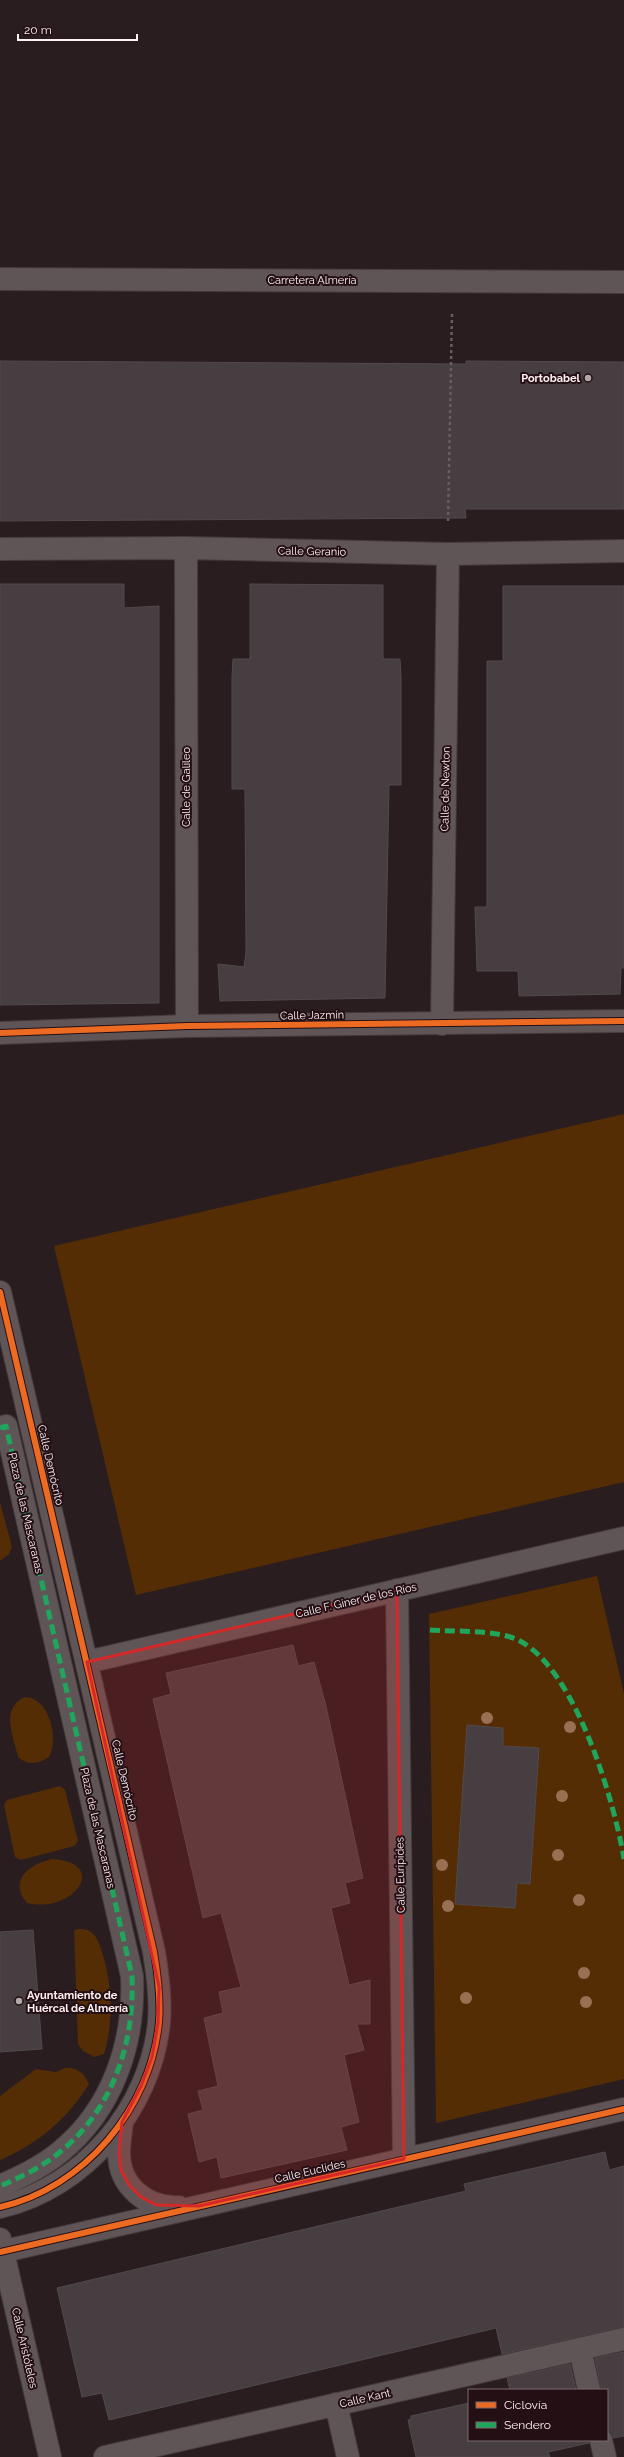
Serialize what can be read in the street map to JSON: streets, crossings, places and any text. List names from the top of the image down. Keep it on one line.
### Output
{"streets":{"street":["Carretera Almería","Calle Geranio","Calle de Galileo","Calle de Newton","Calle Jazmín","Calle Demócrito","Plaza de las Mascaranas","Calle F. Giner de los Ríos","Calle Euripides","Calle Euclides","Calle Aristóteles","Calle Kant"]},"crossings":[["Calle Geranio","Calle de Galileo"],["Calle Geranio","Calle de Newton"],["Calle de Galileo","Calle Jazmín"],["Calle de Newton","Calle Jazmín"],["Calle Demócrito","Calle F. Giner de los Ríos"],["Calle F. Giner de los Ríos","Calle Euripides"],["Calle Euripides","Calle Euclides"],["Calle Euclides","Calle Aristóteles"]],"places":["Portobabel","Ayuntamiento de Huércal de Almería"],"legend":["Ciclovía","Sendero"],"scale_bar":"20 m"}
